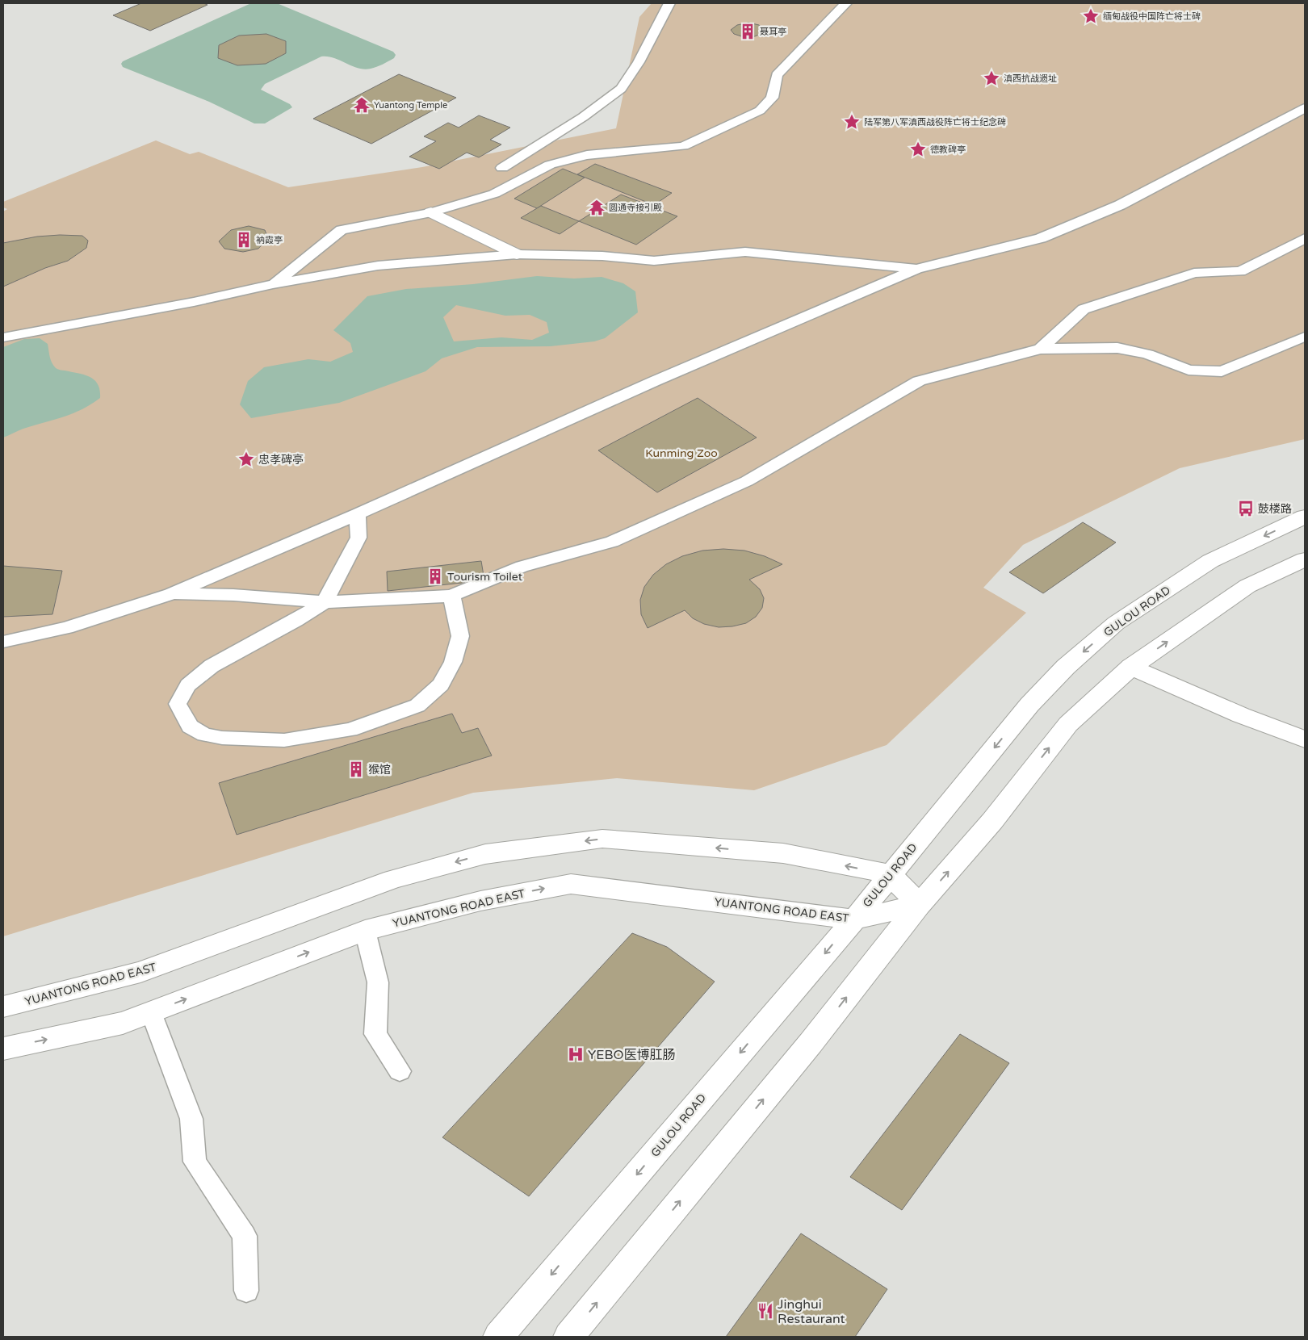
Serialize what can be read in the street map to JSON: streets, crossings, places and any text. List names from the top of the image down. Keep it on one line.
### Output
{"streets":{"main road":["GULOU ROAD","YUANTONG ROAD EAST"]},"crossings":[["GULOU ROAD","YUANTONG ROAD EAST"]],"parks":["Kunming Zoo"],"places":{"place":["缅甸战役中国阵亡将士碑","滇西抗战遗址","陆军第八军滇西战役阵亡将士纪念碑","德教碑亭","忠孝碑亭"],"building":["聂耳亭","衲霞亭","Tourism Toilet","猴馆"],"temple":["Yuantong Temple","圆通寺接引殿"],"bus stop":["鼓楼路"],"hospital":["YEBO医博肛肠"],"restaurant":["Jinghui Restaurant"]}}
